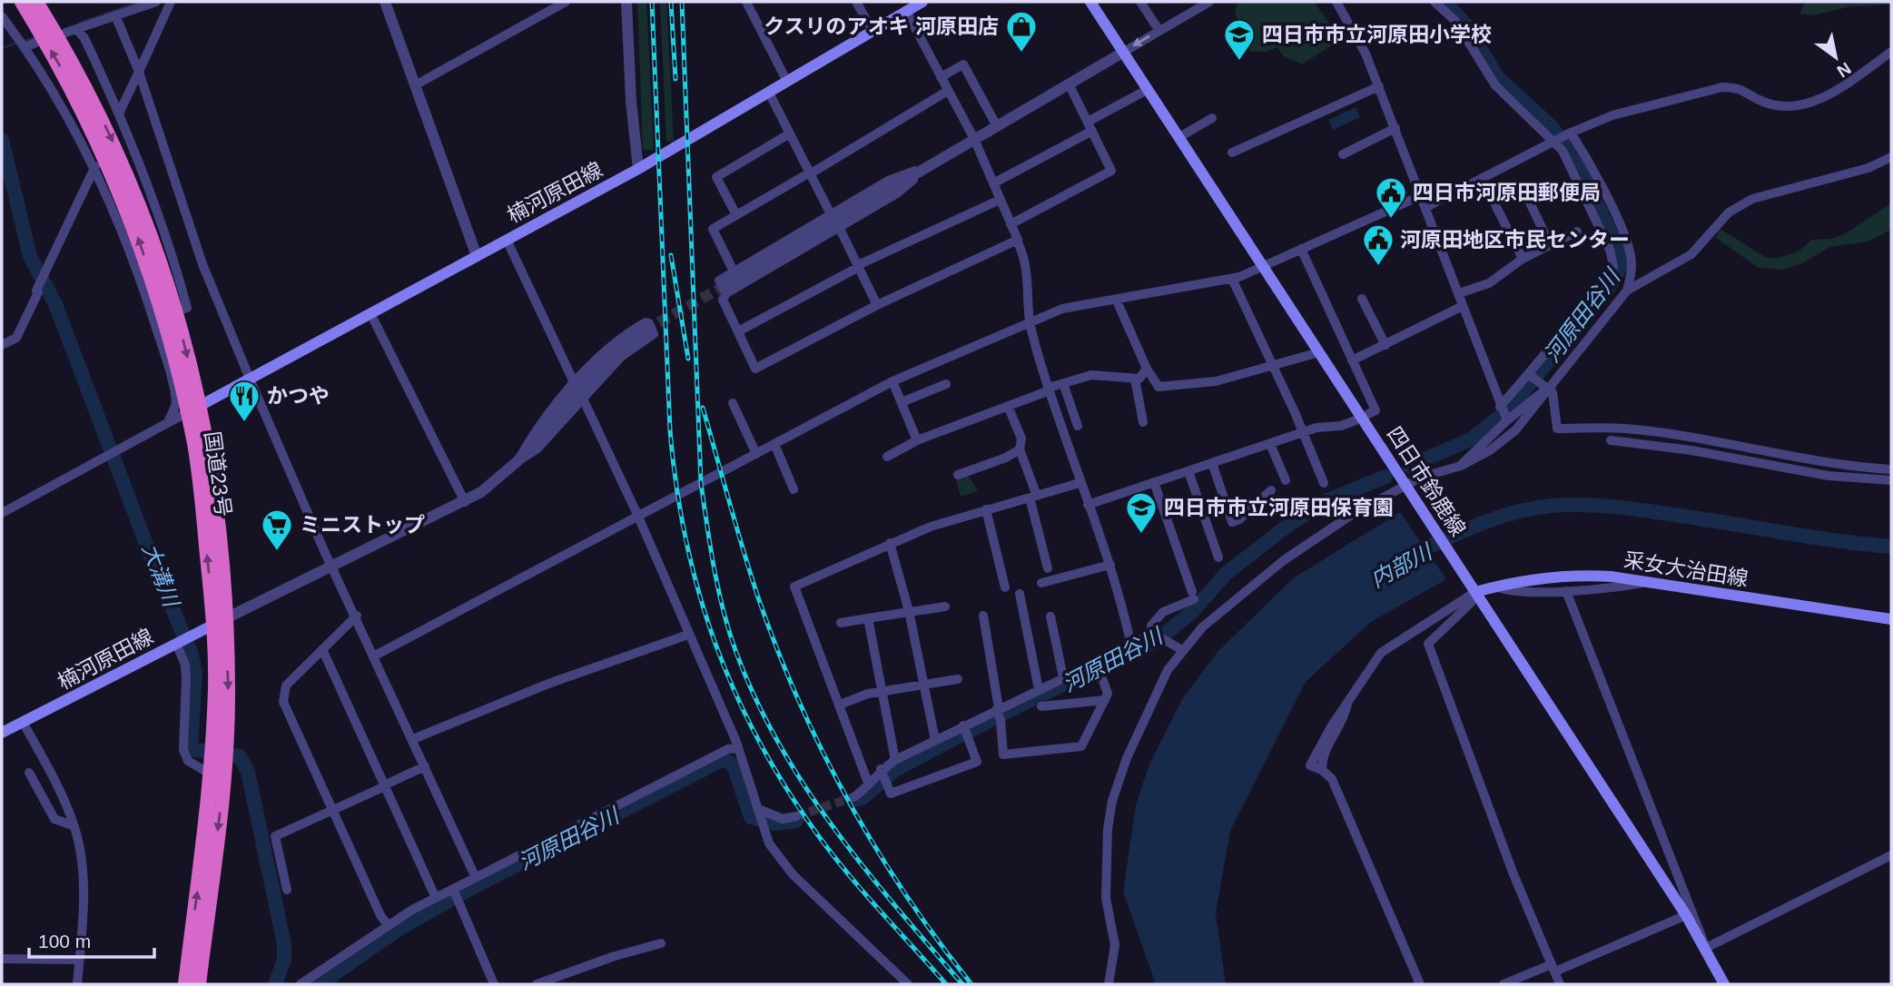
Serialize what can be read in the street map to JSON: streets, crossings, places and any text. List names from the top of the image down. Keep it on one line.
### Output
{"streets":{"highway":["国道23号"],"main road":["楠河原田線","四日市鈴鹿線","采女大治田線"]},"crossings":[["楠河原田線","国道23号"],["四日市鈴鹿線","采女大治田線"]],"water":["河原田谷川","内部川","大溝川"],"places":{"shop":["クスリのアオキ 河原田店"],"school or university":["四日市市立河原田小学校","四日市市立河原田保育園"],"public building":["四日市河原田郵便局","河原田地区市民センター"],"restaurant":["かつや"],"supermarket":["ミニストップ"]},"scale_bar":"100 m","north":"bottom right"}
